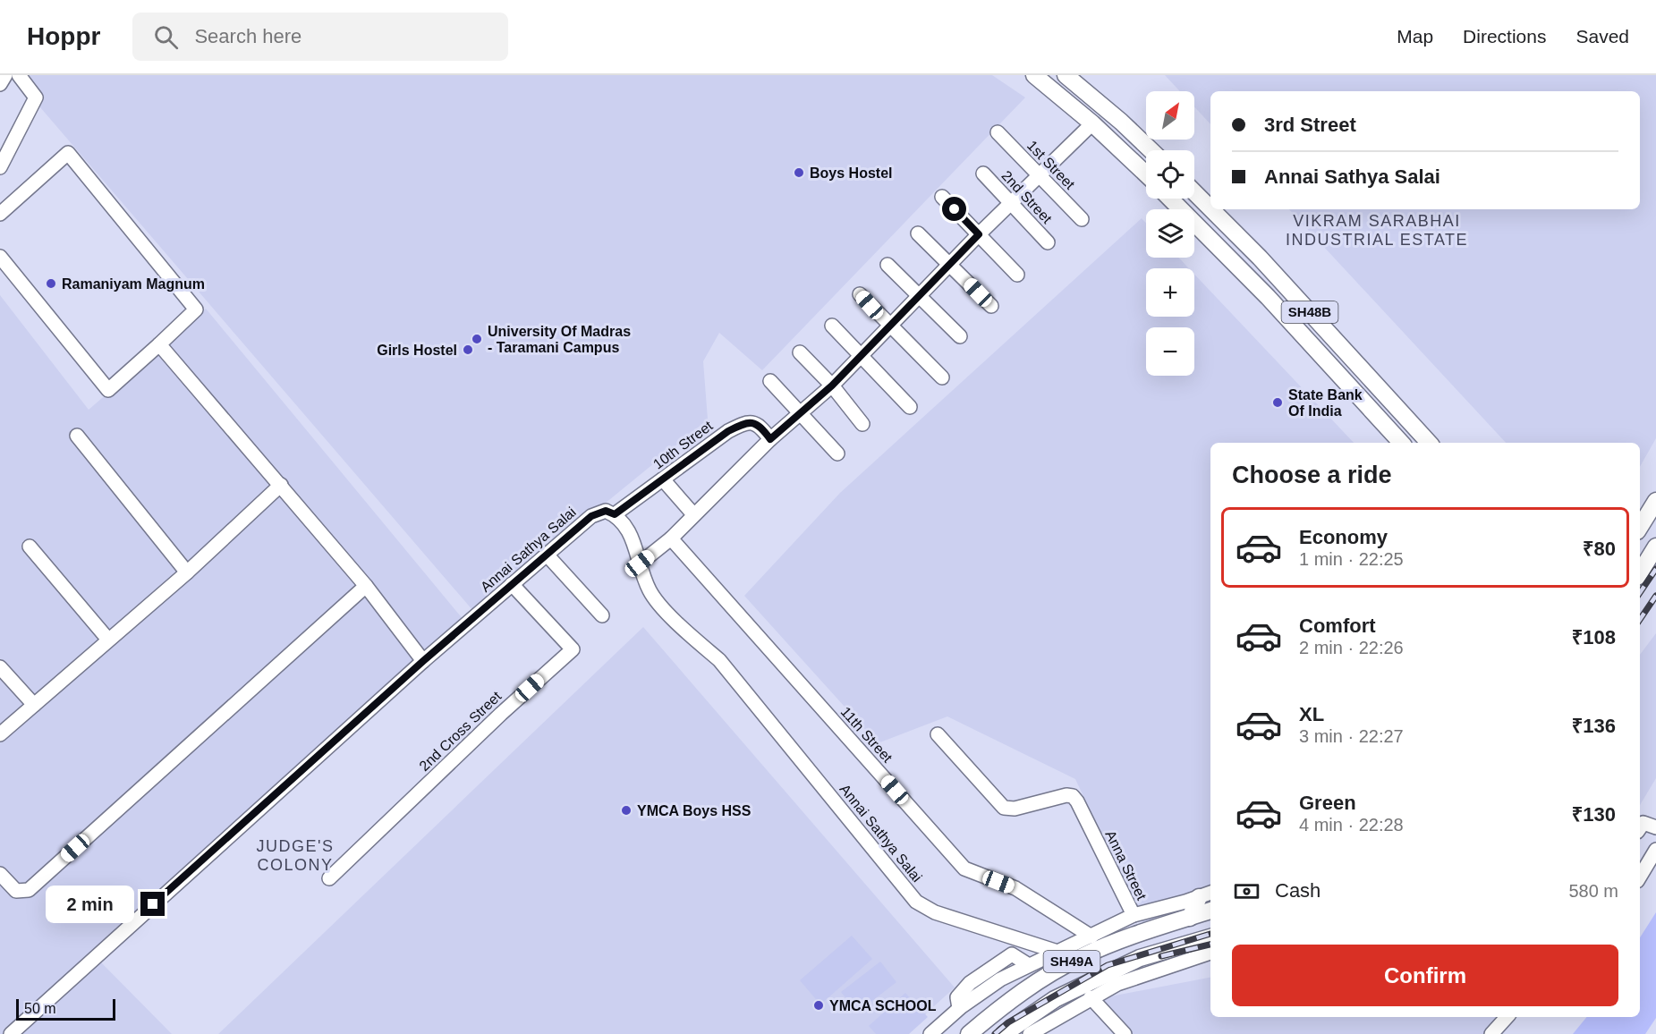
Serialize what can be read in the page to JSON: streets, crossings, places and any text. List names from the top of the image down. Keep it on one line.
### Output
{"streets":{"main road":["SH48B","SH49A"],"street":["1st Street","2nd Street","10th Street","Annai Sathya Salai","2nd Cross Street","11th Street","Anna Street"]},"crossings":[["10th Street","Annai Sathya Salai"],["Annai Sathya Salai","2nd Cross Street"]],"districts":["VIKRAM SARABHAI INDUSTRIAL ESTATE","JUDGE'S COLONY"],"places":["Boys Hostel","Ramaniyam Magnum","University Of Madras - Taramani Campus","Girls Hostel","State Bank Of India","YMCA Boys HSS","YMCA SCHOOL"],"scale_bar":"50 m","north":"top right","page":{"header":"Hoppr","search":"Search here","nav":["Map","Directions","Saved"],"map_buttons":["+","−"],"banner":["3rd Street","Annai Sathya Salai"],"heading":"Choose a ride","list":[{"name":"Economy","note":"1 min · 22:25","value":"₹80"},{"name":"Comfort","note":"2 min · 22:26","value":"₹108"},{"name":"XL","note":"3 min · 22:27","value":"₹136"},{"name":"Green","note":"4 min · 22:28","value":"₹130"}],"pay":["Cash","580 m"],"bubble":"2 min","buttons":"Confirm","scale":"50 m"}}
